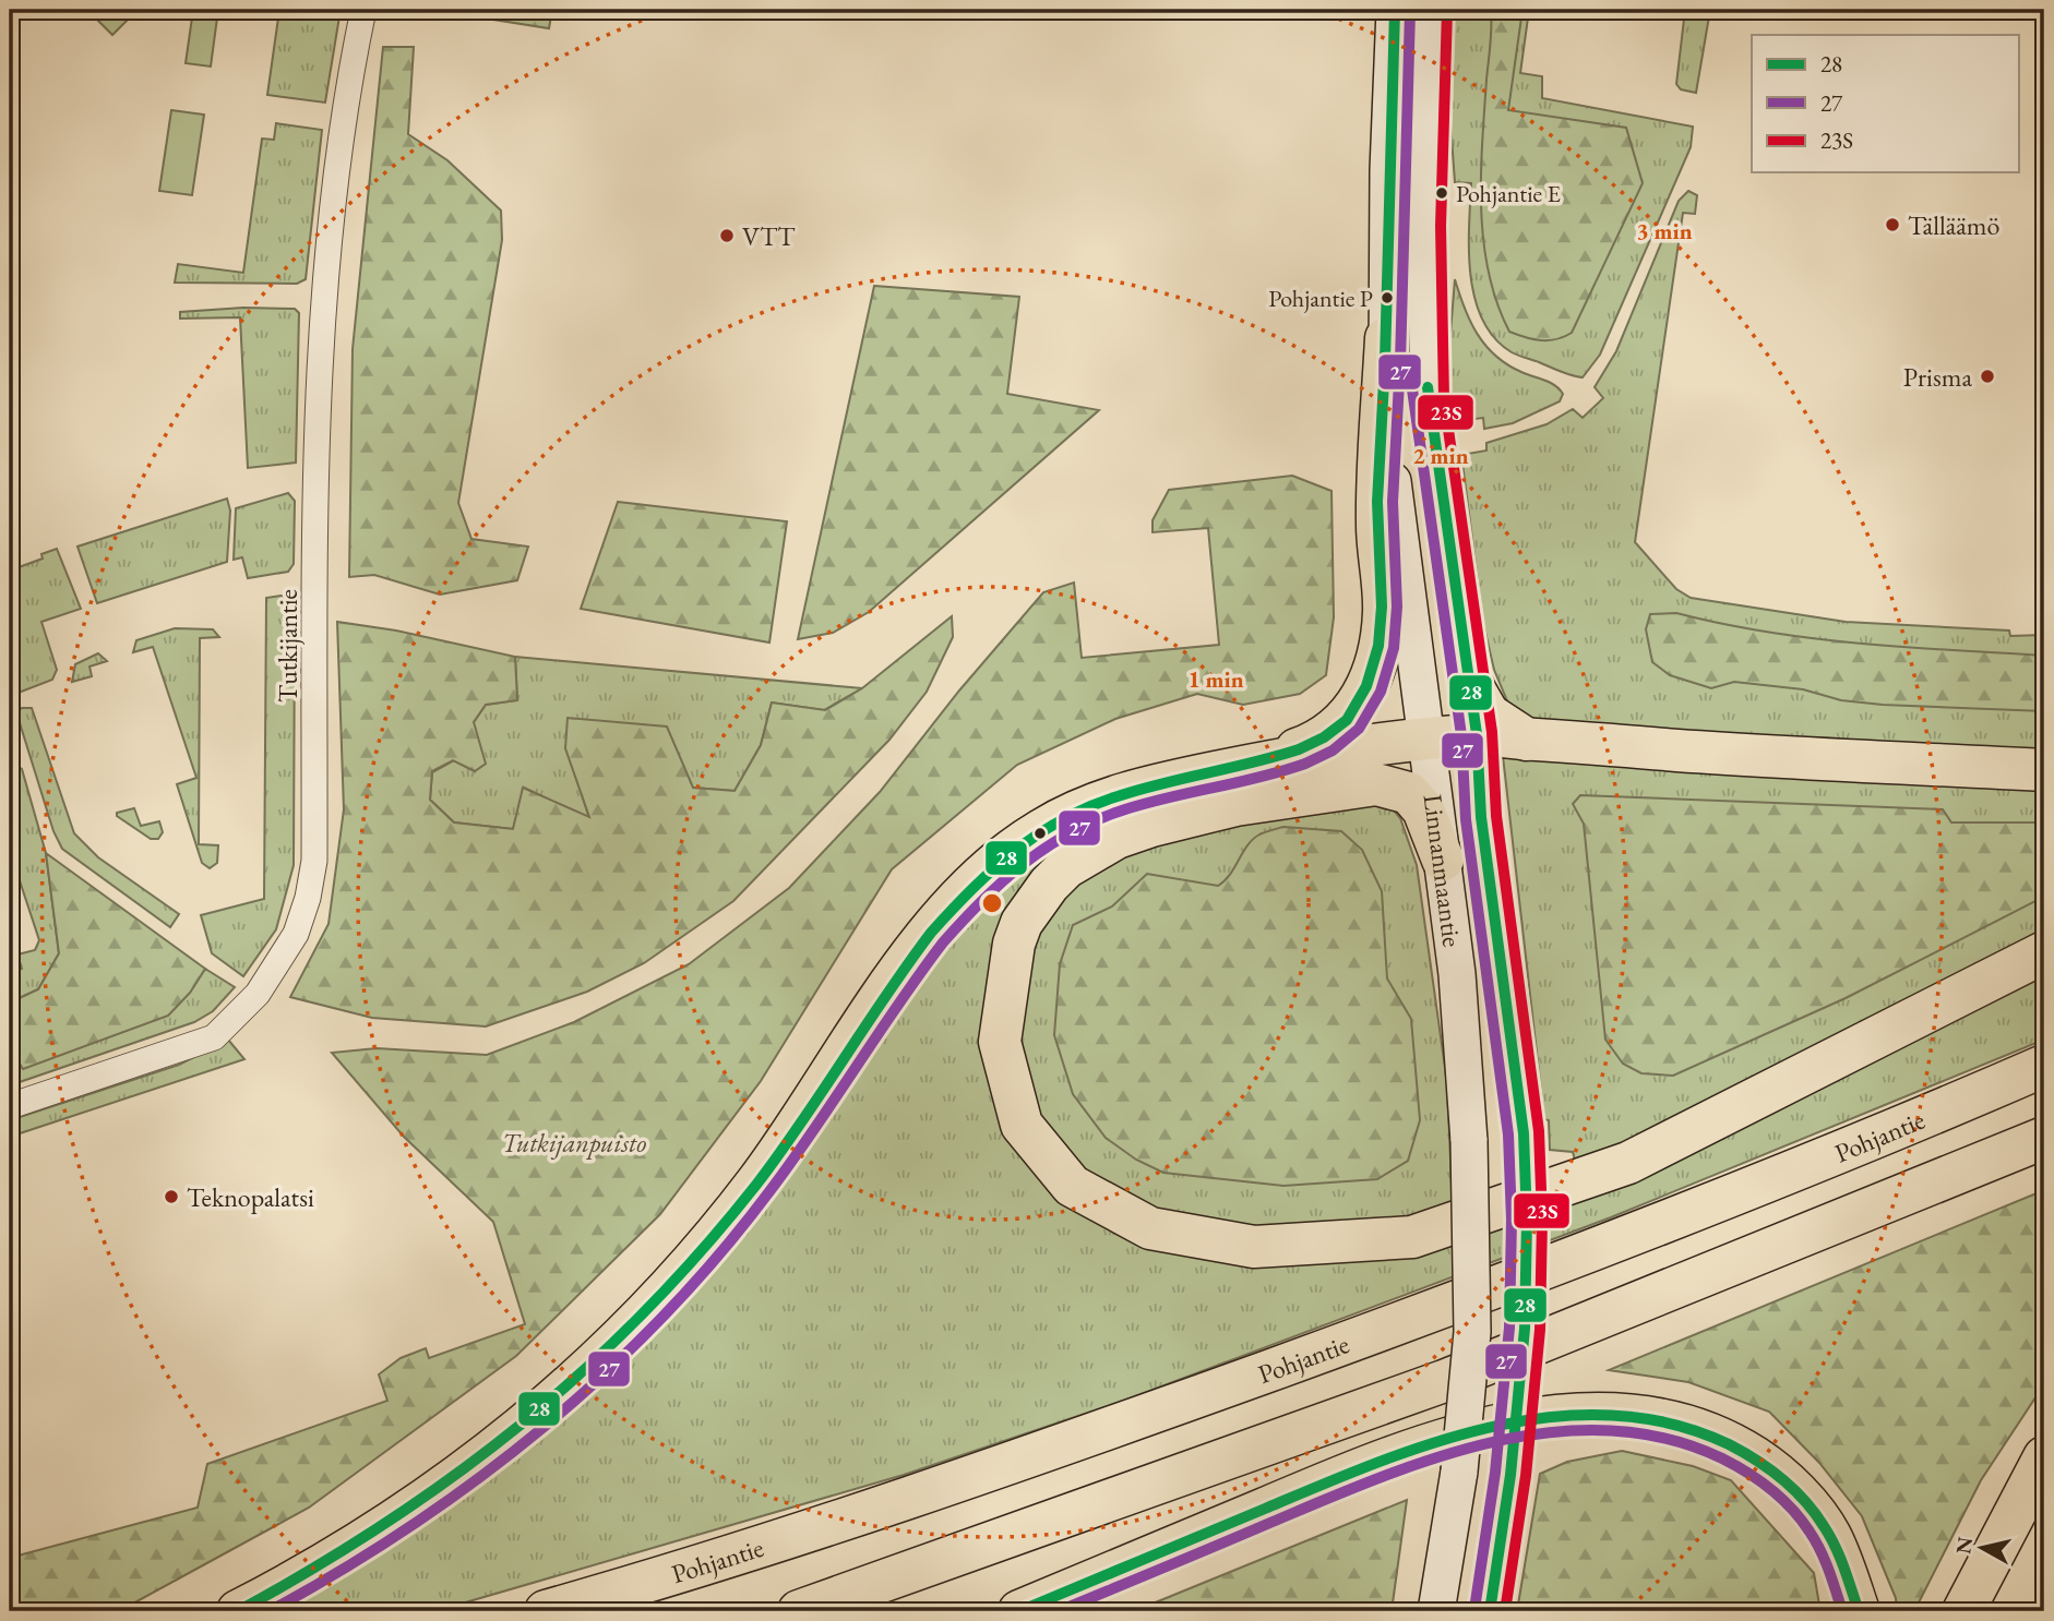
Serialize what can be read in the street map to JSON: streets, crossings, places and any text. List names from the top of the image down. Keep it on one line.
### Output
{"streets":{"highway":["Pohjantie"],"main road":["Linnanmaantie"],"street":["Tutkijantie"]},"parks":["Tutkijanpuisto"],"places":["Pohjantie E","Tälläämö","VTT","Pohjantie P","Prisma","Teknopalatsi"],"lines":["transit line 28","transit line 23S","transit line 27"],"legend":["28","27","23S"],"north":"left","rings":["3 min","2 min","1 min"]}
